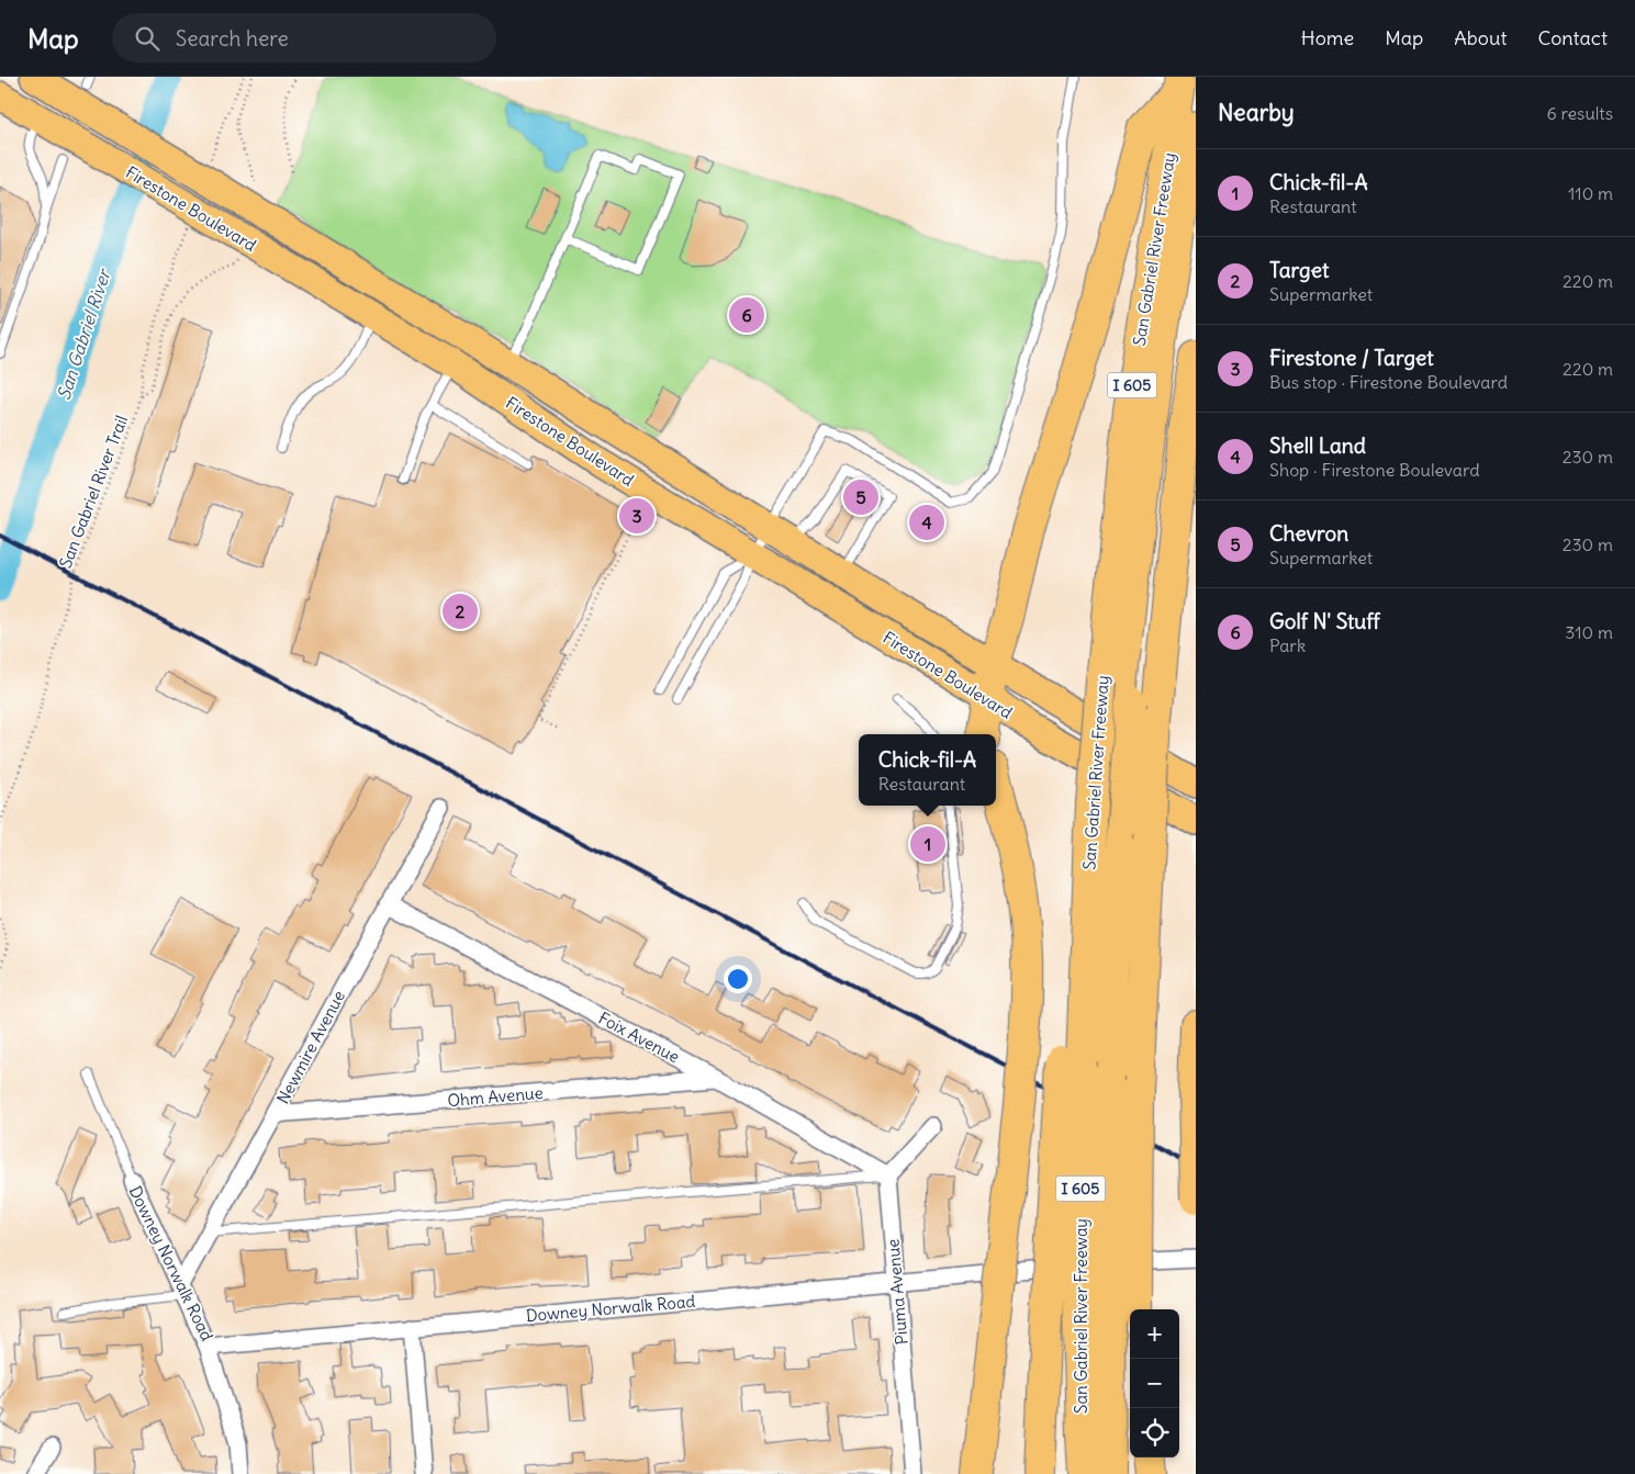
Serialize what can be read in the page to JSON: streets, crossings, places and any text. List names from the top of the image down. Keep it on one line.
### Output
{"streets":{"highway":["San Gabriel River Freeway","I 605"],"main road":["Firestone Boulevard"],"street":["Foix Avenue","Newmire Avenue","Ohm Avenue","Downey Norwalk Road","Piuma Avenue"],"path":["San Gabriel River Trail"]},"crossings":[["Firestone Boulevard","San Gabriel River Trail"],["Foix Avenue","Newmire Avenue"],["Foix Avenue","Ohm Avenue"],["Foix Avenue","Piuma Avenue"],["Newmire Avenue","Ohm Avenue"],["Newmire Avenue","Downey Norwalk Road"],["Downey Norwalk Road","Piuma Avenue"]],"water":["San Gabriel River"],"page":{"header":"Map","search":"Search here","nav":["Home","Map","About","Contact"],"heading":["Nearby","6 results"],"list":[{"mark":"1","name":"Chick-fil-A","note":"Restaurant","value":"110 m"},{"mark":"2","name":"Target","note":"Supermarket","value":"220 m"},{"mark":"3","name":"Firestone / Target","note":"Bus stop · Firestone Boulevard","value":"220 m"},{"mark":"4","name":"Shell Land","note":"Shop · Firestone Boulevard","value":"230 m"},{"mark":"5","name":"Chevron","note":"Supermarket","value":"230 m"},{"mark":"6","name":"Golf N' Stuff","note":"Park","value":"310 m"}],"pins":["6","5","3","4","2","1"],"popup":["Chick-fil-A","Restaurant"],"map_buttons":["+","−"]}}
